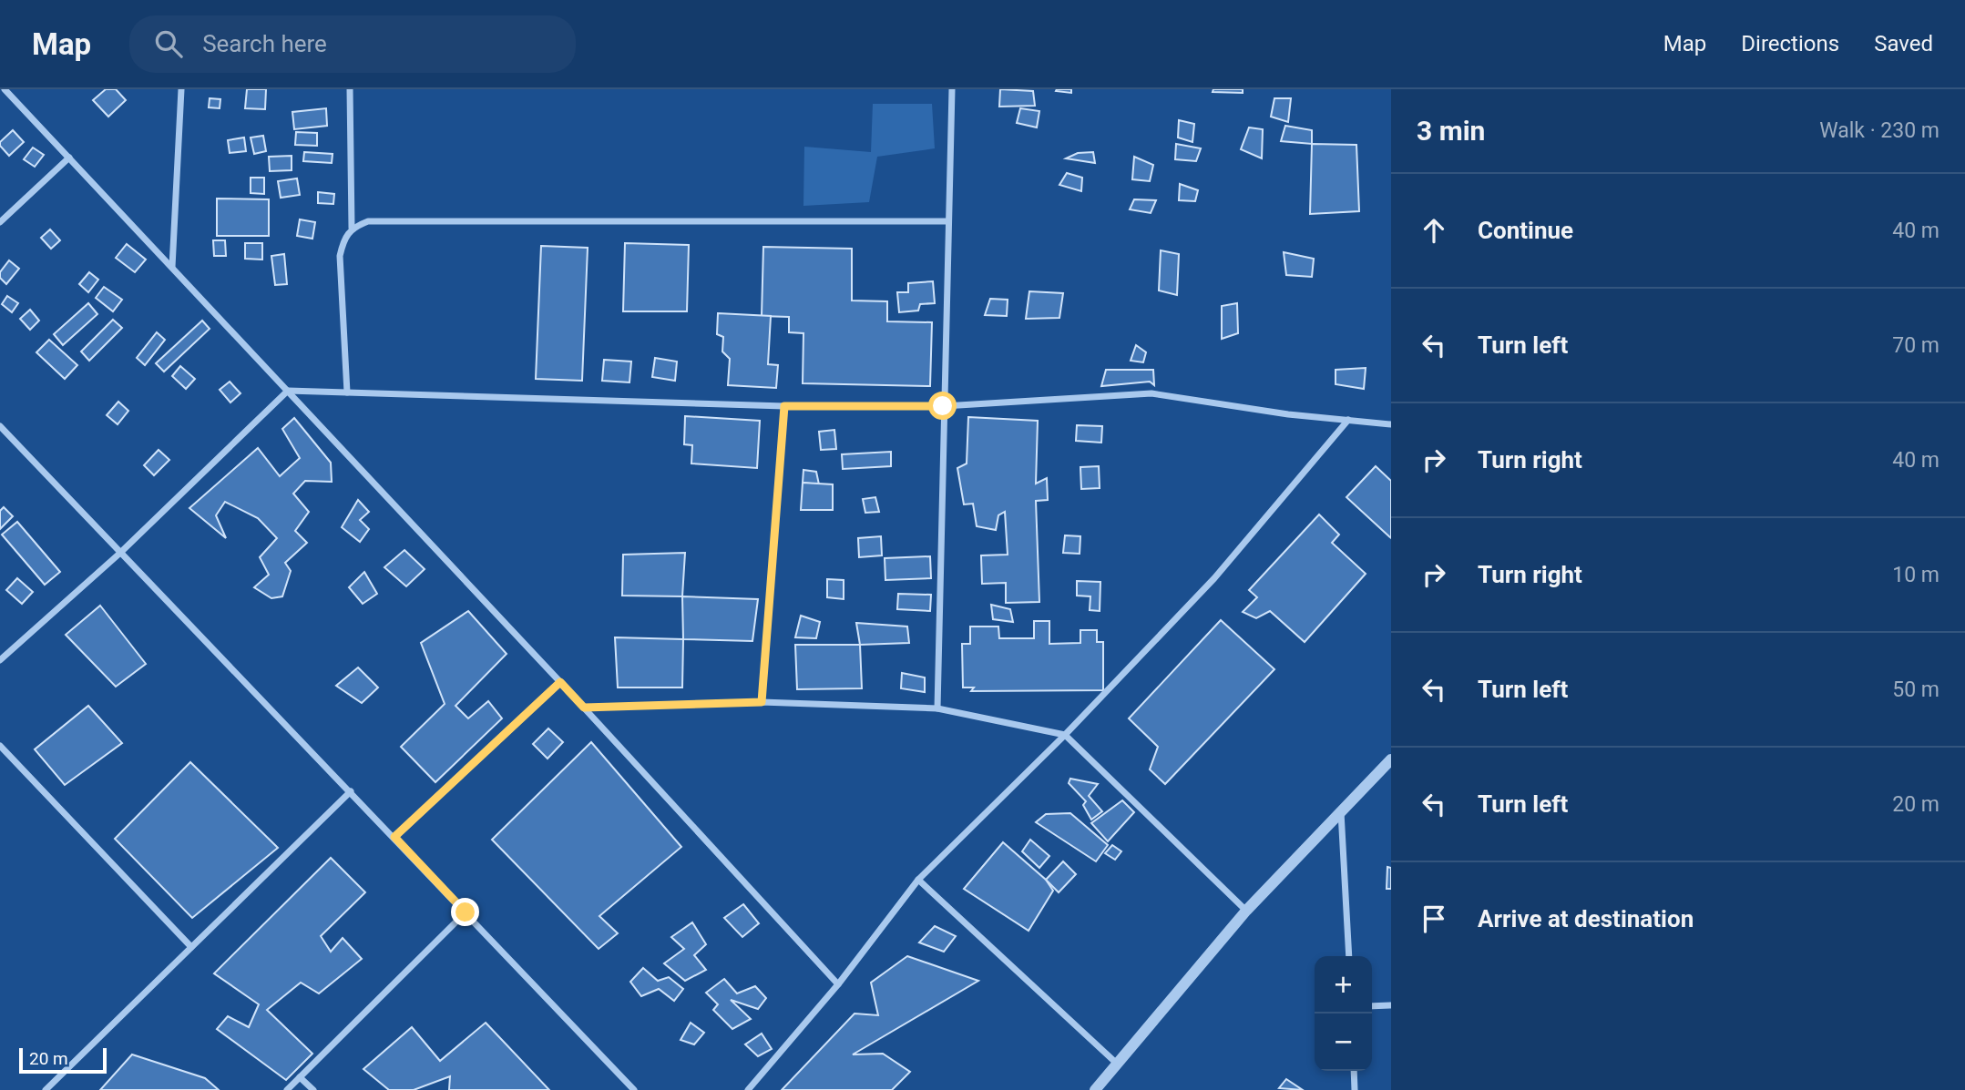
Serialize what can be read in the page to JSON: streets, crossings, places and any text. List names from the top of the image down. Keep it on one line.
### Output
{"scale_bar":"20 m","page":{"header":"Map","search":"Search here","nav":["Map","Directions","Saved"],"heading":["3 min","Walk · 230 m"],"list":[["Continue","40 m"],["Turn left","70 m"],["Turn right","40 m"],["Turn right","10 m"],["Turn left","50 m"],["Turn left","20 m"],"Arrive at destination"],"map_buttons":["+","−"],"scale":"20 m"}}
